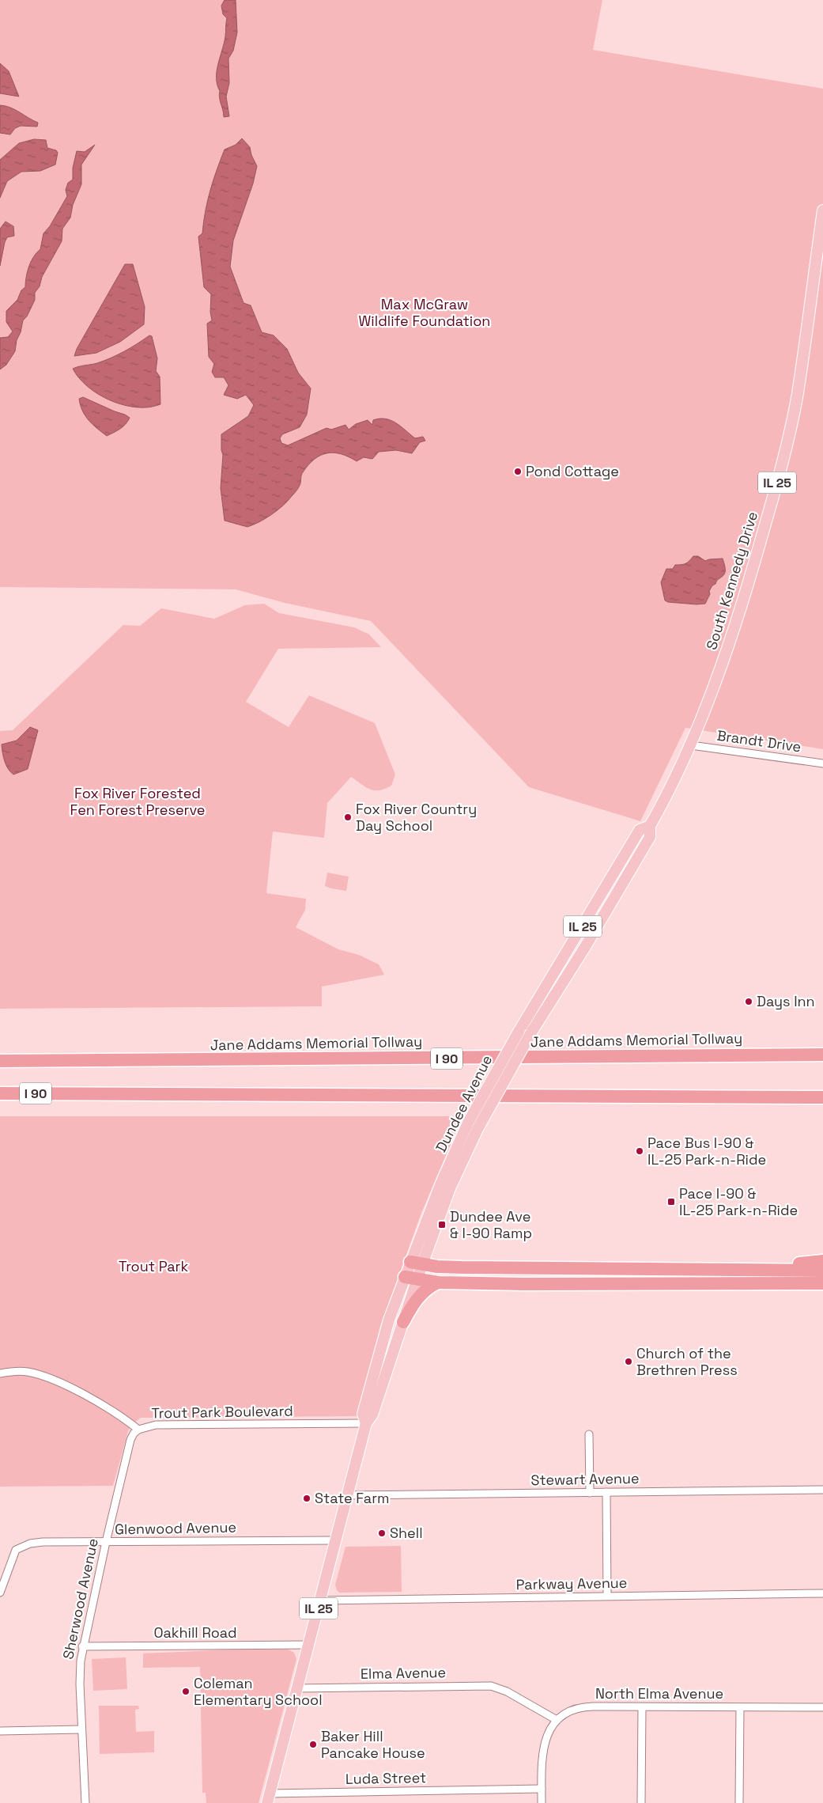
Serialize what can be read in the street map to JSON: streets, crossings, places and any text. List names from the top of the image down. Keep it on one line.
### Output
{"streets":{"highway":["Jane Addams Memorial Tollway","I 90"],"main road":["IL 25","South Kennedy Drive","Dundee Avenue"],"street":["Brandt Drive","Trout Park Boulevard","Stewart Avenue","Glenwood Avenue","Parkway Avenue","Sherwood Avenue","Oakhill Road","Elma Avenue","North Elma Avenue","Luda Street"]},"crossings":[["South Kennedy Drive","Brandt Drive"],["South Kennedy Drive","Dundee Avenue"],["Brandt Drive","Dundee Avenue"],["Dundee Avenue","Trout Park Boulevard"],["Dundee Avenue","Stewart Avenue"],["Dundee Avenue","Glenwood Avenue"],["Dundee Avenue","Parkway Avenue"],["Dundee Avenue","Oakhill Road"],["Dundee Avenue","Elma Avenue"],["Dundee Avenue","Luda Street"],["Trout Park Boulevard","Sherwood Avenue"],["Glenwood Avenue","Sherwood Avenue"],["Sherwood Avenue","Oakhill Road"],["Elma Avenue","North Elma Avenue"]],"parks":["Max McGraw Wildlife Foundation","Fox River Forested Fen Forest Preserve","Trout Park"],"places":{"other":["Pond Cottage","Fox River Country Day School","Days Inn","Pace Bus I-90 & IL-25 Park-n-Ride","Church of the Brethren Press","State Farm","Shell","Coleman Elementary School","Baker Hill Pancake House"],"transit":["Pace I-90 & IL-25 Park-n-Ride","Dundee Ave & I-90 Ramp"]}}
